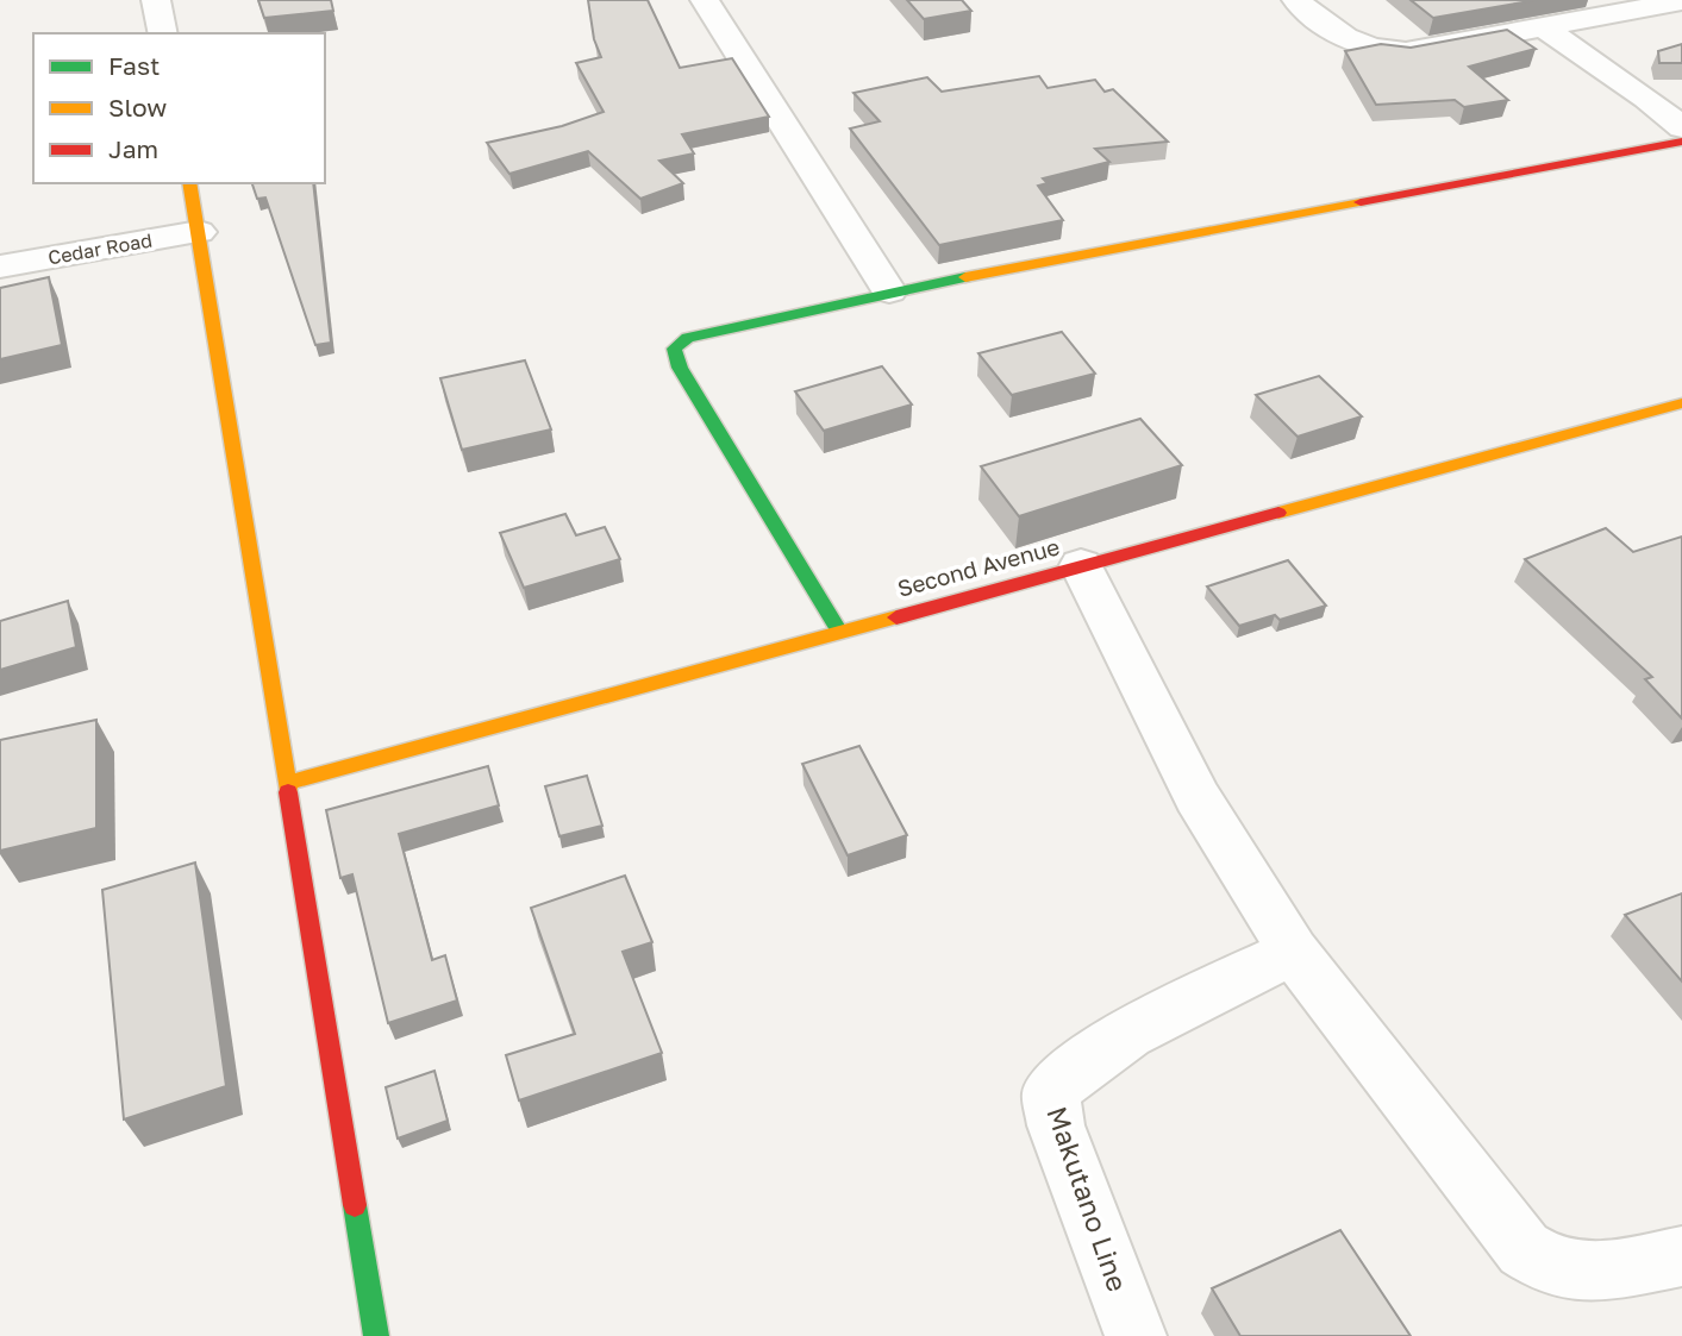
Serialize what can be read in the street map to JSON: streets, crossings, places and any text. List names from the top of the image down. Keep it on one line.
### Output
{"streets":{"street":["Cedar Road","Second Avenue","Makutano Line"]},"legend":["Fast","Slow","Jam"]}
